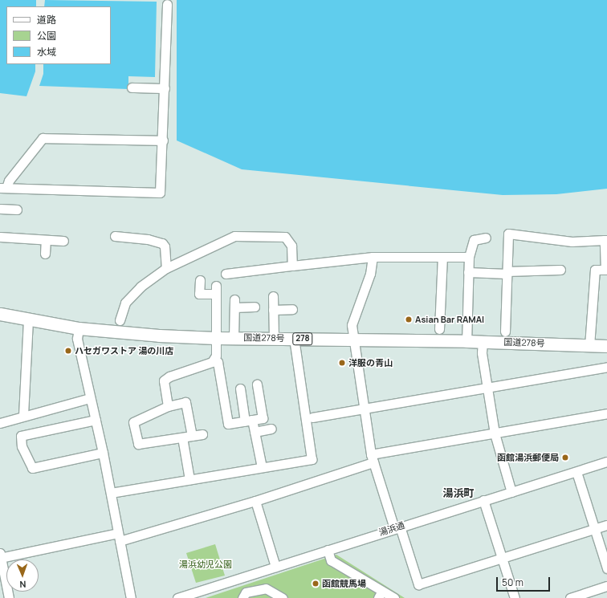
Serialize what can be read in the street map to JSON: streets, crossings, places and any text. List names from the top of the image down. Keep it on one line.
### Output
{"streets":{"highway":["国道278号","278"],"street":["湯浜通"]},"districts":["湯浜町"],"parks":["湯浜幼児公園"],"places":["Asian Bar RAMAI","ハセガワストア 湯の川店","洋服の青山","函館湯浜郵便局","函館競馬場"],"legend":["道路","公園","水域"],"scale_bar":"50 m","north":"bottom"}
